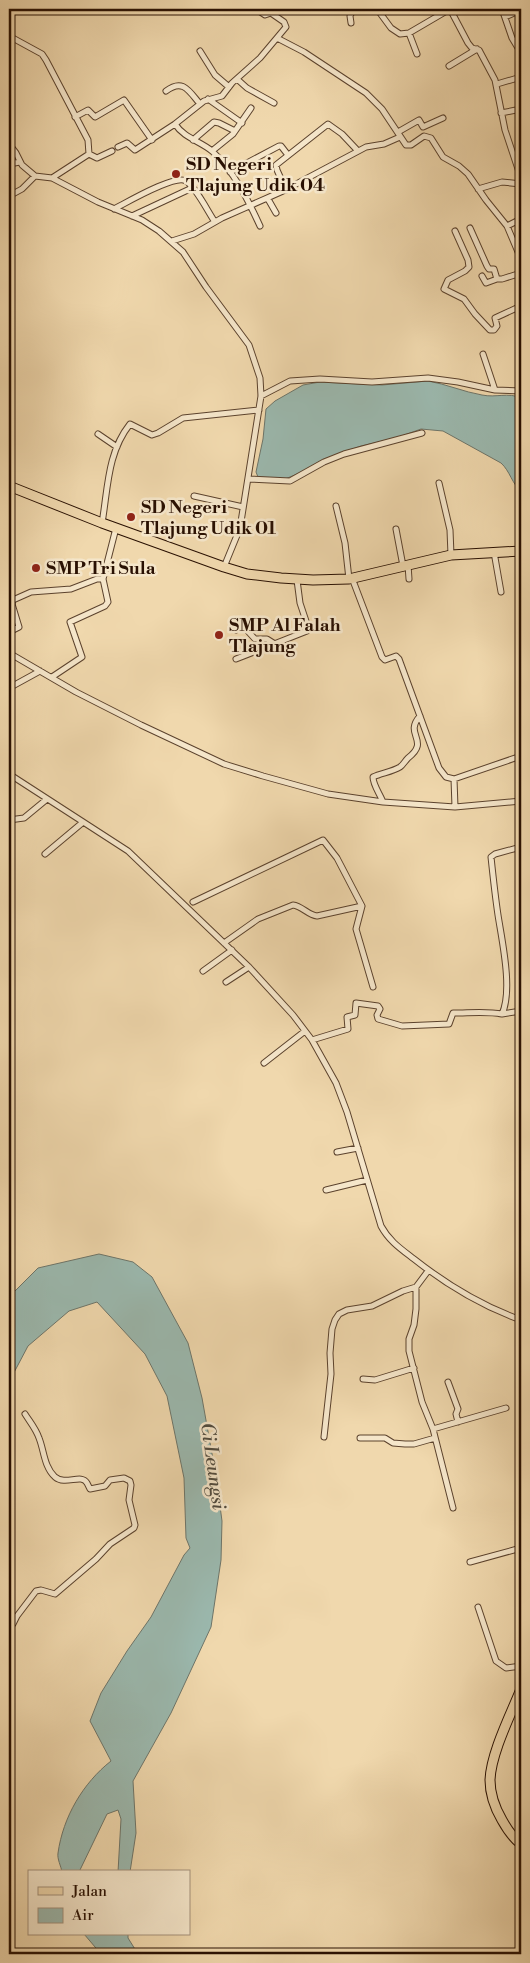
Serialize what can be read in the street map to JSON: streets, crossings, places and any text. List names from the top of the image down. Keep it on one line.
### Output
{"water":["Ci Leungsi"],"places":["SD Negeri Tlajung Udik 04","SD Negeri Tlajung Udik 01","SMP Tri Sula","SMP Al Falah Tlajung"],"legend":["Jalan","Air"]}
